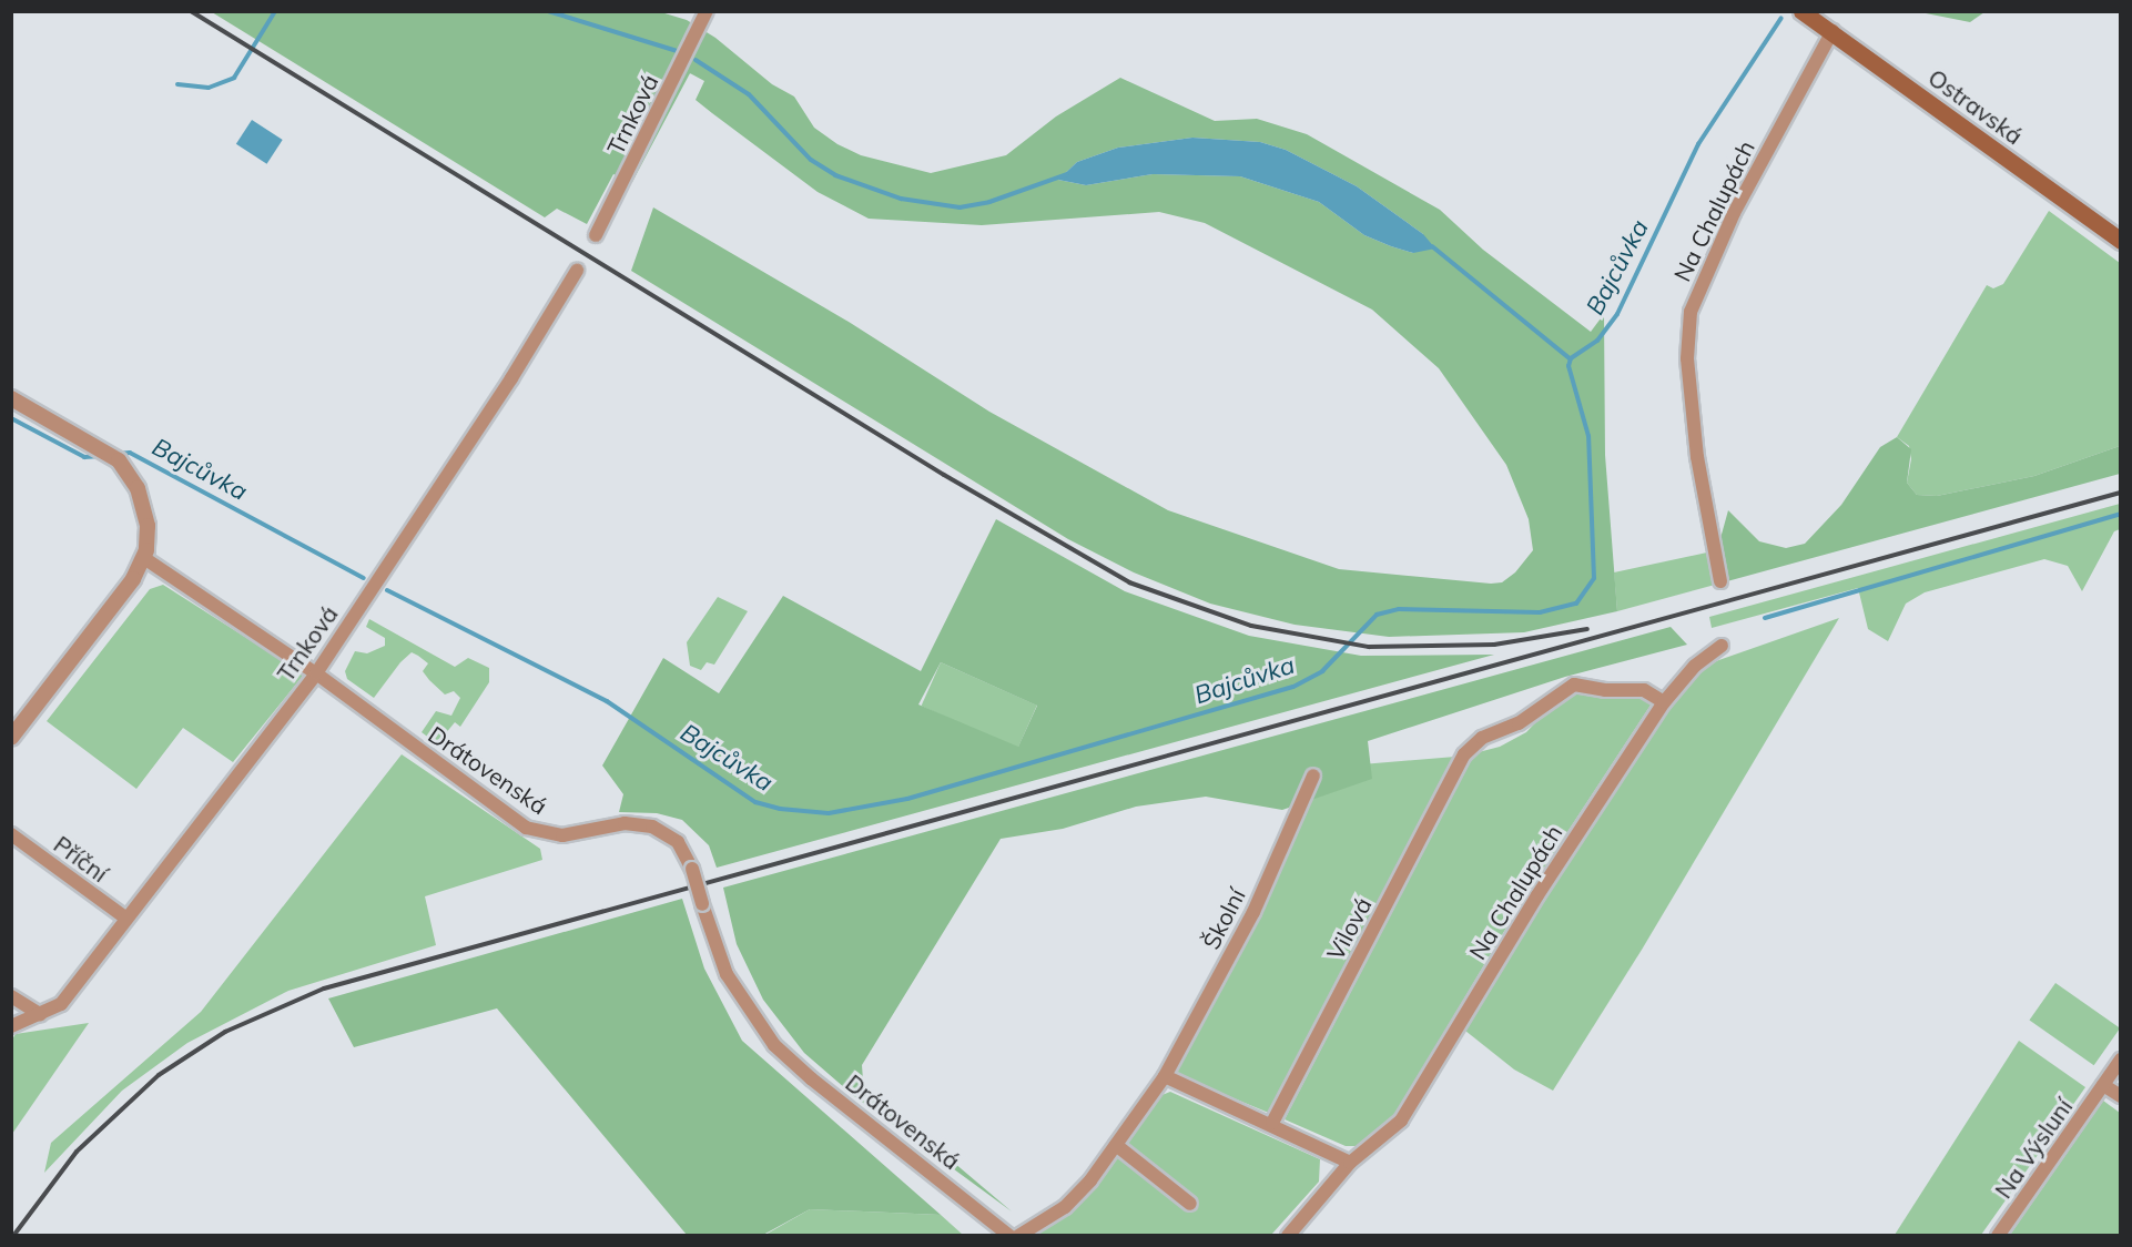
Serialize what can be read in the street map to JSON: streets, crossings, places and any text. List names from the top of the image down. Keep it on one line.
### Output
{"streets":{"main road":["Ostravská"],"street":["Trnková","Na Chalupách","Drátovenská","Příční","Školní","Vilová","Na Výsluní"]},"crossings":[["Ostravská","Na Chalupách"],["Trnková","Drátovenská"],["Trnková","Příční"],["Na Chalupách","Vilová"]],"water":["Bajcůvka"]}
